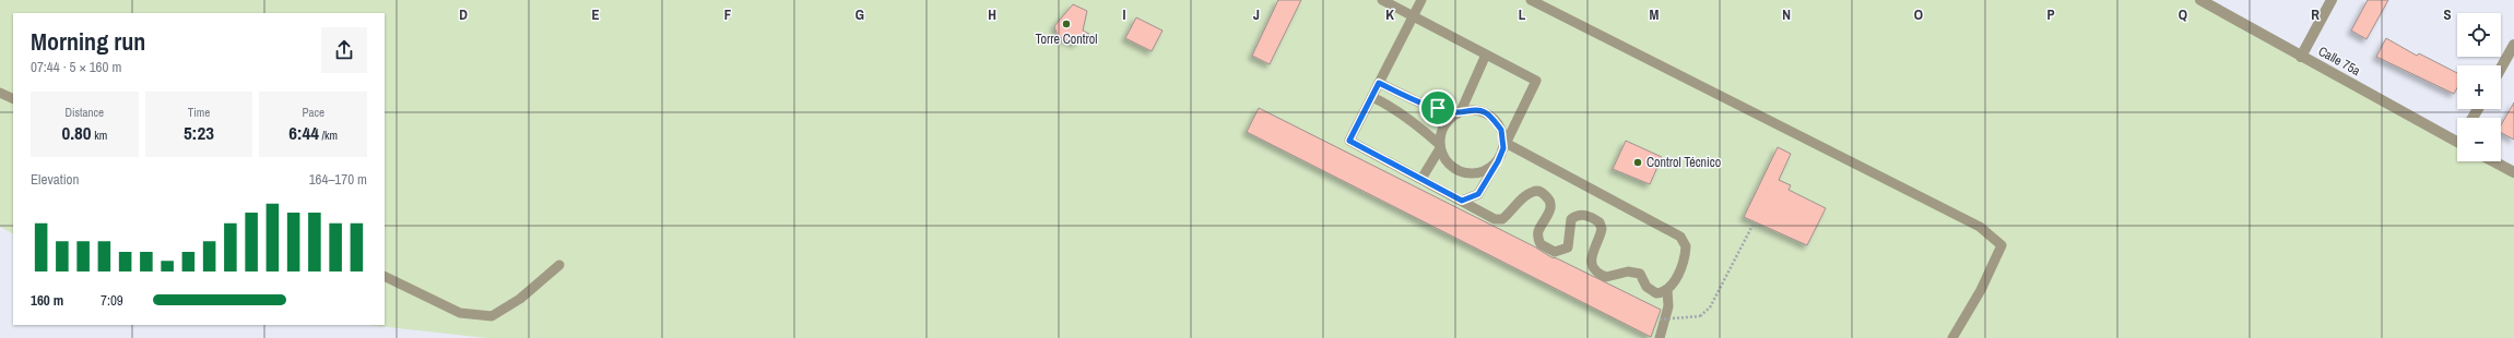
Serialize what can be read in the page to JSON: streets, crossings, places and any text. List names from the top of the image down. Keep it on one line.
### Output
{"streets":{"street":["Calle 75a"]},"places":["Torre Control","Control Técnico"],"page":{"map_buttons":["+","−"],"heading":["Morning run","07:44 · 5 × 160 m"],"stats":[["Distance","0.80 km"],["Time","5:23"],["Pace","6:44 /km"]],"chart":["Elevation","164–170 m"],"list":[{"name":"160 m","note":"7:09"}]},"grid":{"columns":["D","E","F","G","H","I","J","K","L","M","N","O","P","Q","R","S"]}}
